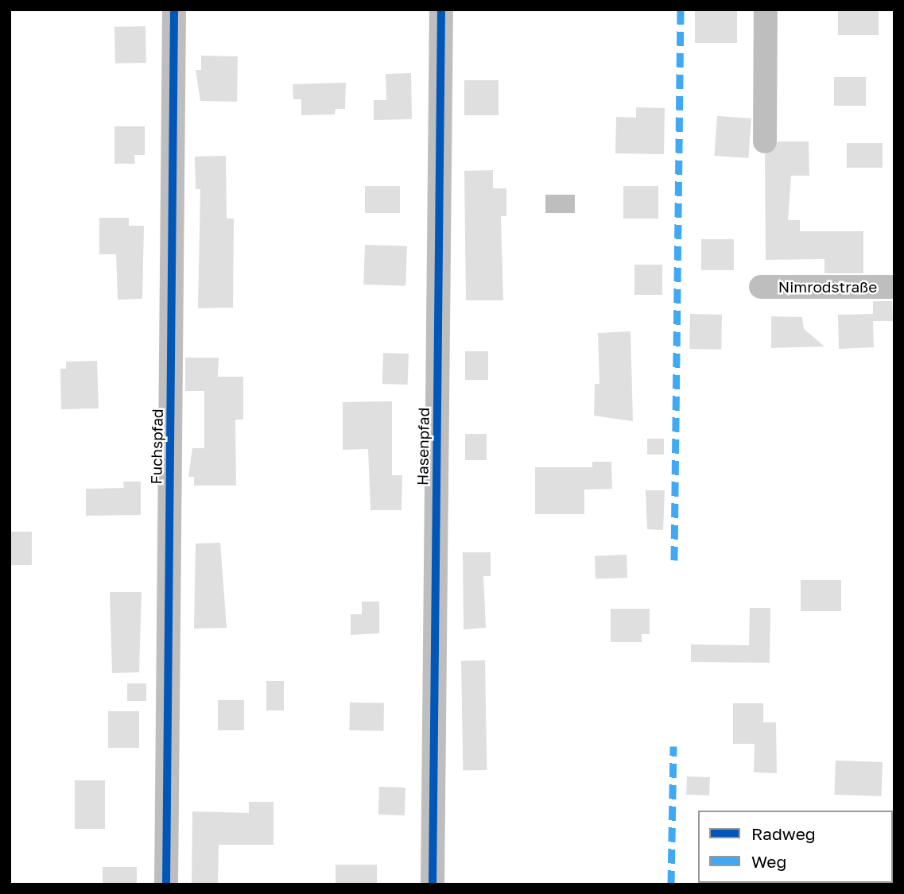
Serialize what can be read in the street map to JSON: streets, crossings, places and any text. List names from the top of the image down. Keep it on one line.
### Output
{"streets":{"street":["Nimrodstraße","Fuchspfad","Hasenpfad"]},"legend":["Radweg","Weg"]}
